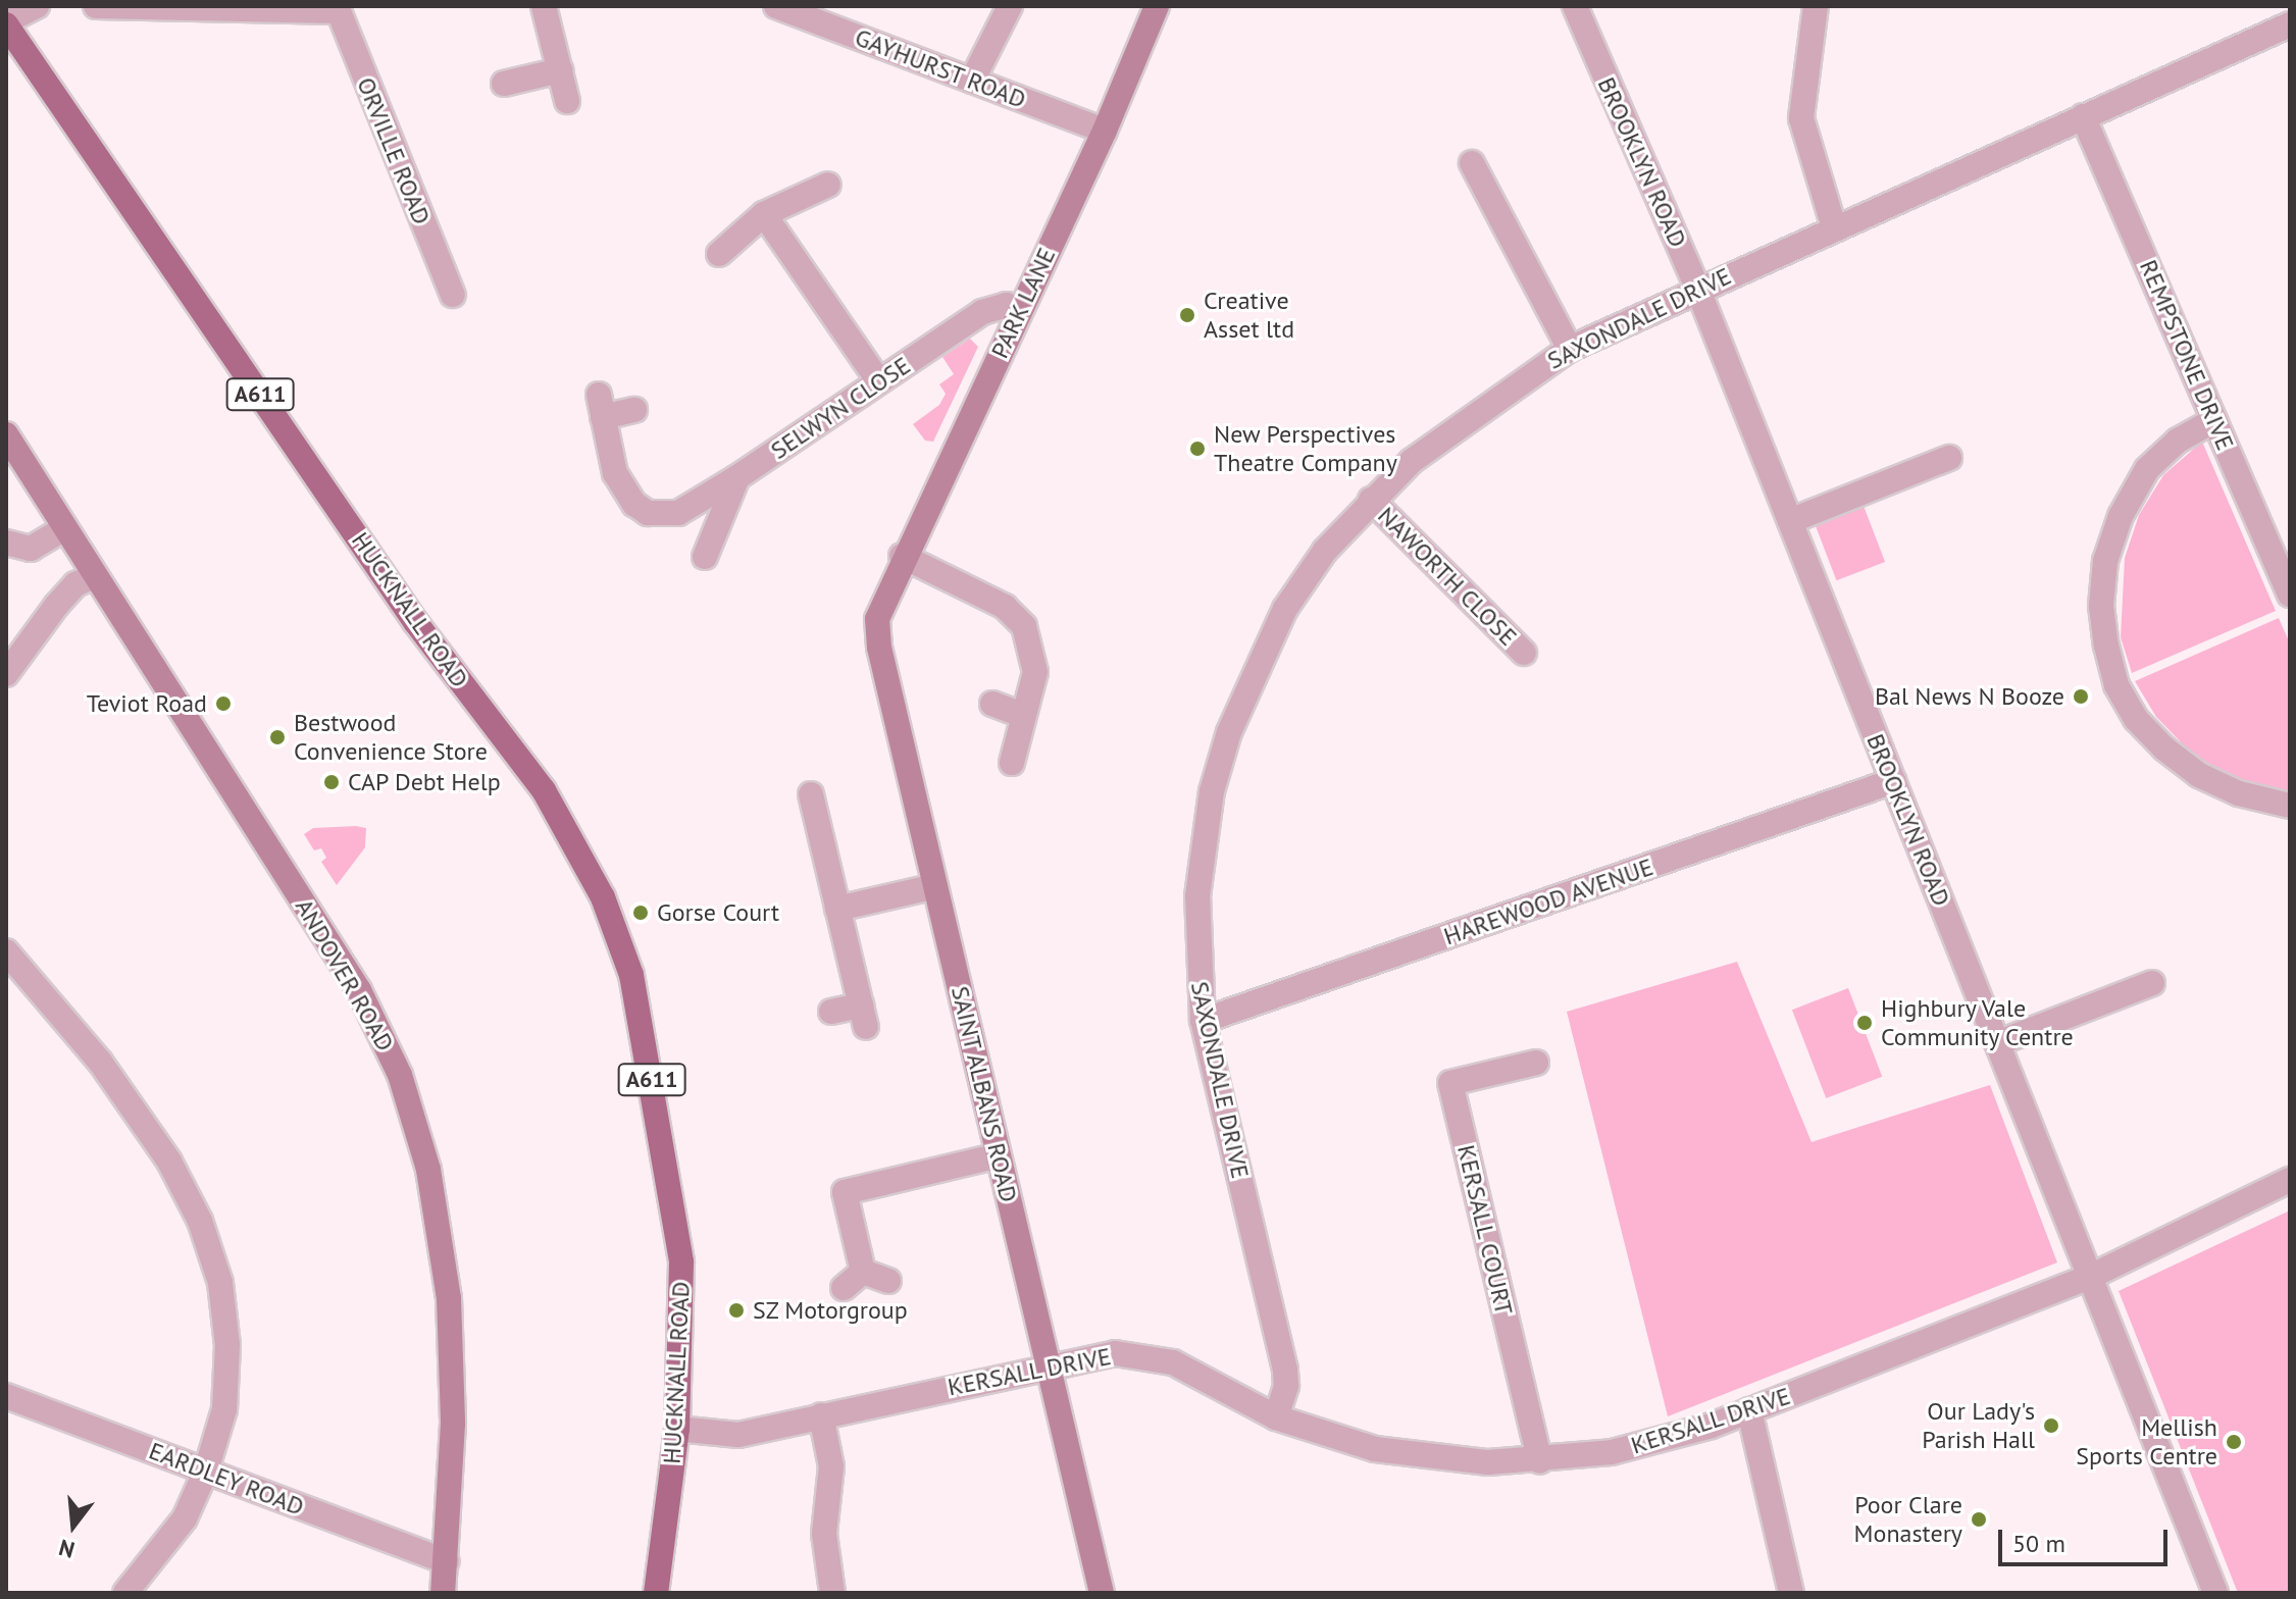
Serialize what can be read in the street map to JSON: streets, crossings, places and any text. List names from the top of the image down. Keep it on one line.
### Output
{"streets":{"main road":["A611","HUCKNALL ROAD"],"street":["GAYHURST ROAD","ORVILLE ROAD","BROOKLYN ROAD","PARK LANE","SAXONDALE DRIVE","REMPSTONE DRIVE","SELWYN CLOSE","NAWORTH CLOSE","HAREWOOD AVENUE","ANDOVER ROAD","SAINT ALBANS ROAD","KERSALL COURT","KERSALL DRIVE","EARDLEY ROAD"]},"crossings":[["GAYHURST ROAD","PARK LANE"],["BROOKLYN ROAD","SAXONDALE DRIVE"],["BROOKLYN ROAD","HAREWOOD AVENUE"],["BROOKLYN ROAD","KERSALL DRIVE"],["PARK LANE","SELWYN CLOSE"],["PARK LANE","SAINT ALBANS ROAD"],["SAXONDALE DRIVE","REMPSTONE DRIVE"],["SAXONDALE DRIVE","NAWORTH CLOSE"],["SAXONDALE DRIVE","HAREWOOD AVENUE"],["SAXONDALE DRIVE","KERSALL DRIVE"],["HUCKNALL ROAD","KERSALL DRIVE"],["ANDOVER ROAD","EARDLEY ROAD"],["SAINT ALBANS ROAD","KERSALL DRIVE"],["KERSALL COURT","KERSALL DRIVE"]],"places":["Creative Asset ltd","New Perspectives Theatre Company","Bal News N Booze","Teviot Road","Bestwood Convenience Store","CAP Debt Help","Gorse Court","Highbury Vale Community Centre","SZ Motorgroup","Our Lady's Parish Hall","Mellish Sports Centre","Poor Clare Monastery"],"scale_bar":"50 m","north":"bottom"}
